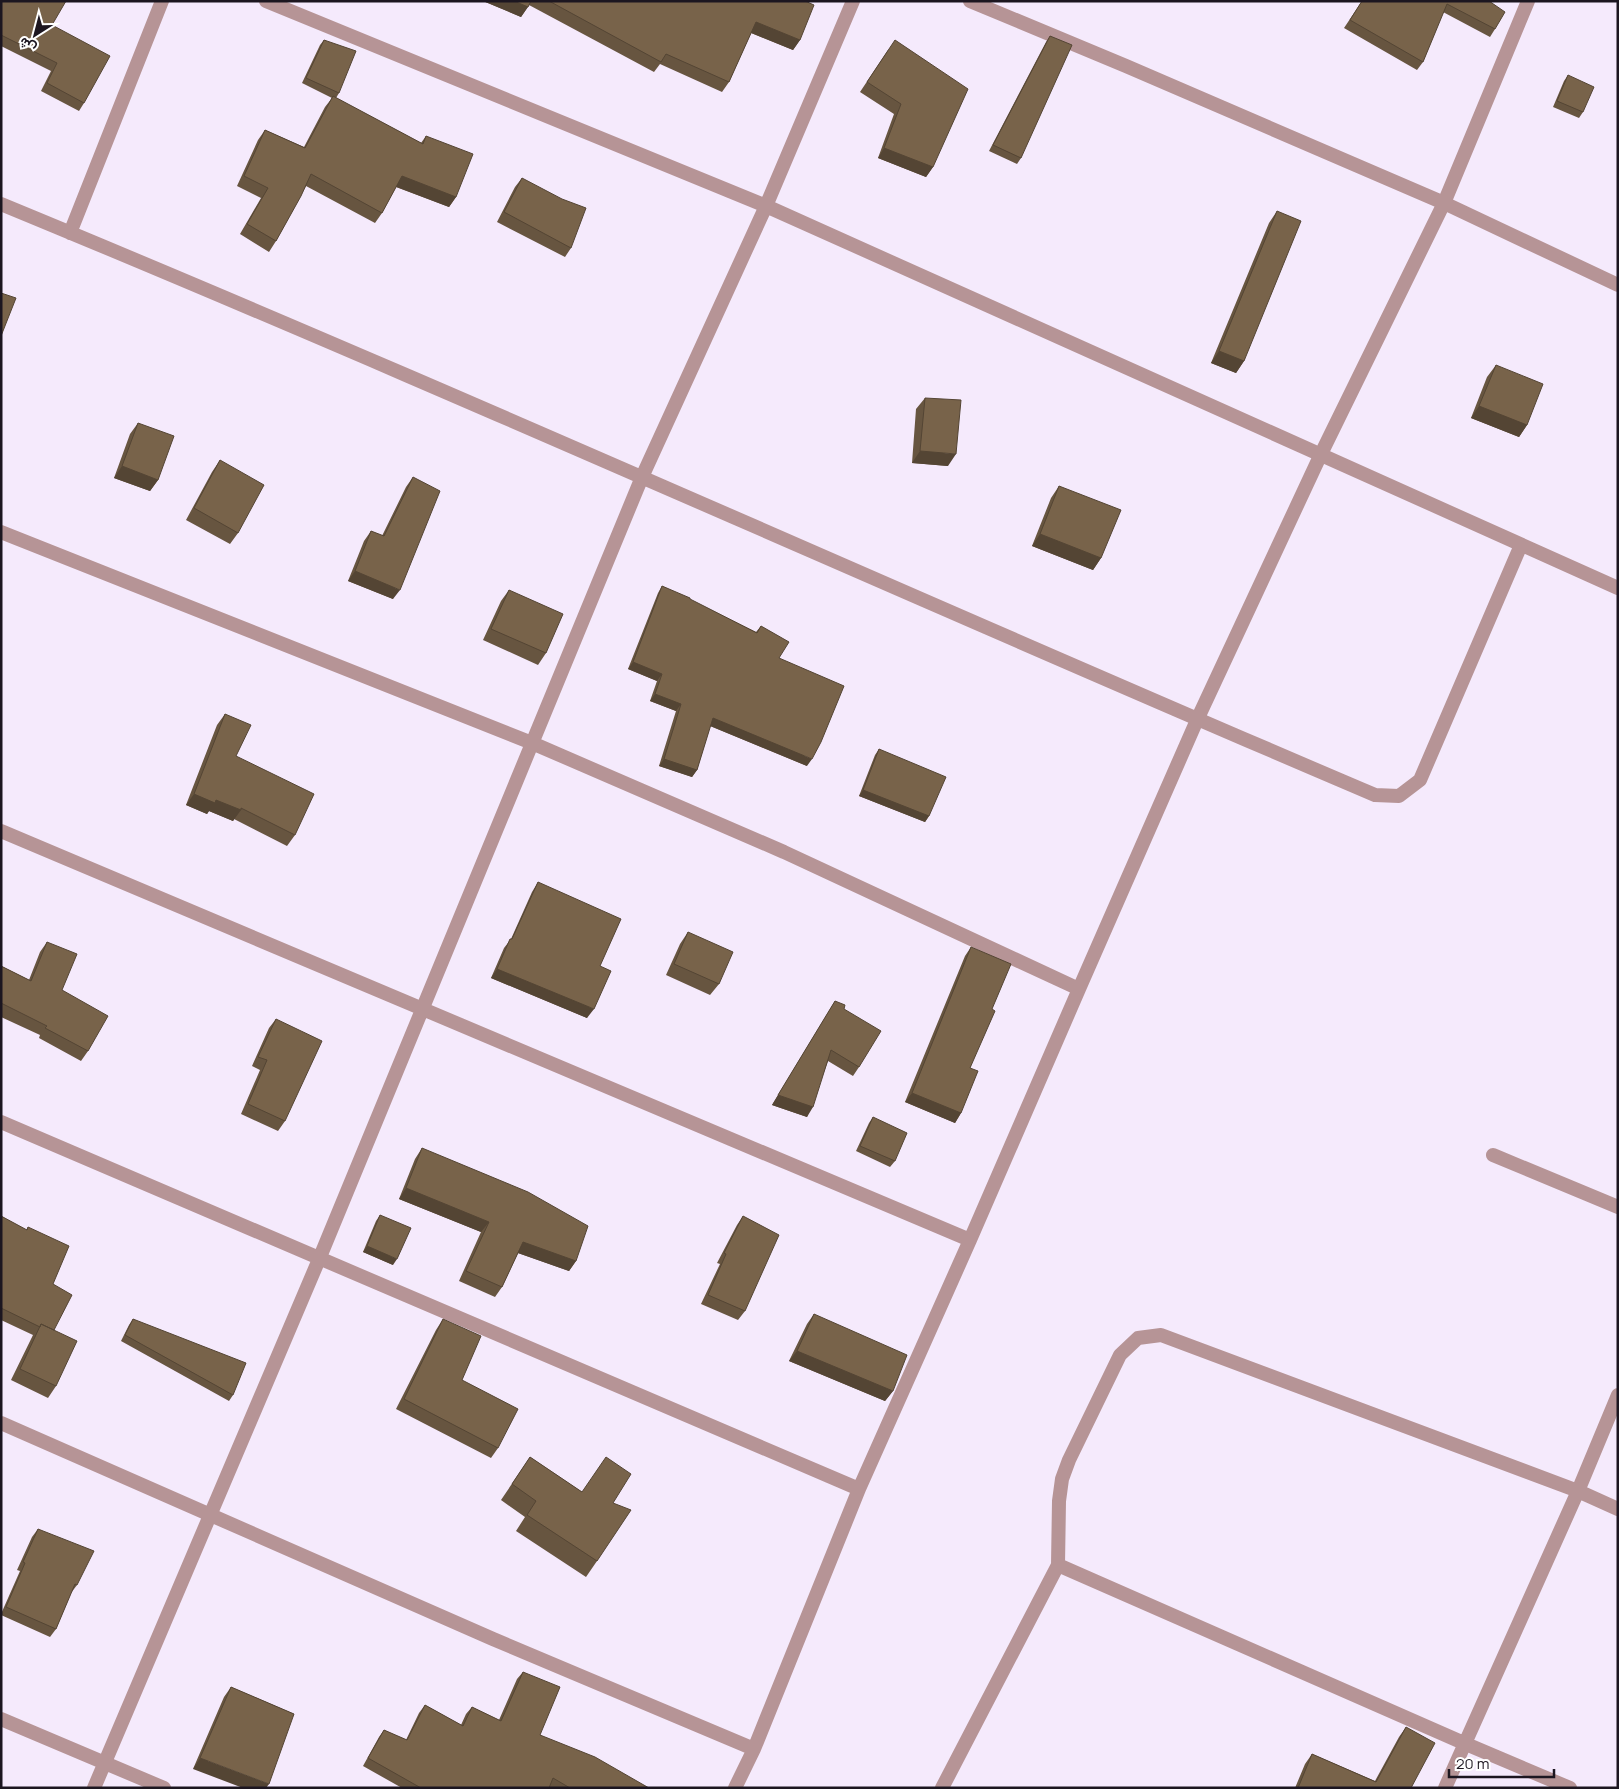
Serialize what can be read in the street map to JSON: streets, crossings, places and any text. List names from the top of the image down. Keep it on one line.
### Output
{"scale_bar":"20 m","north":"bottom left"}
